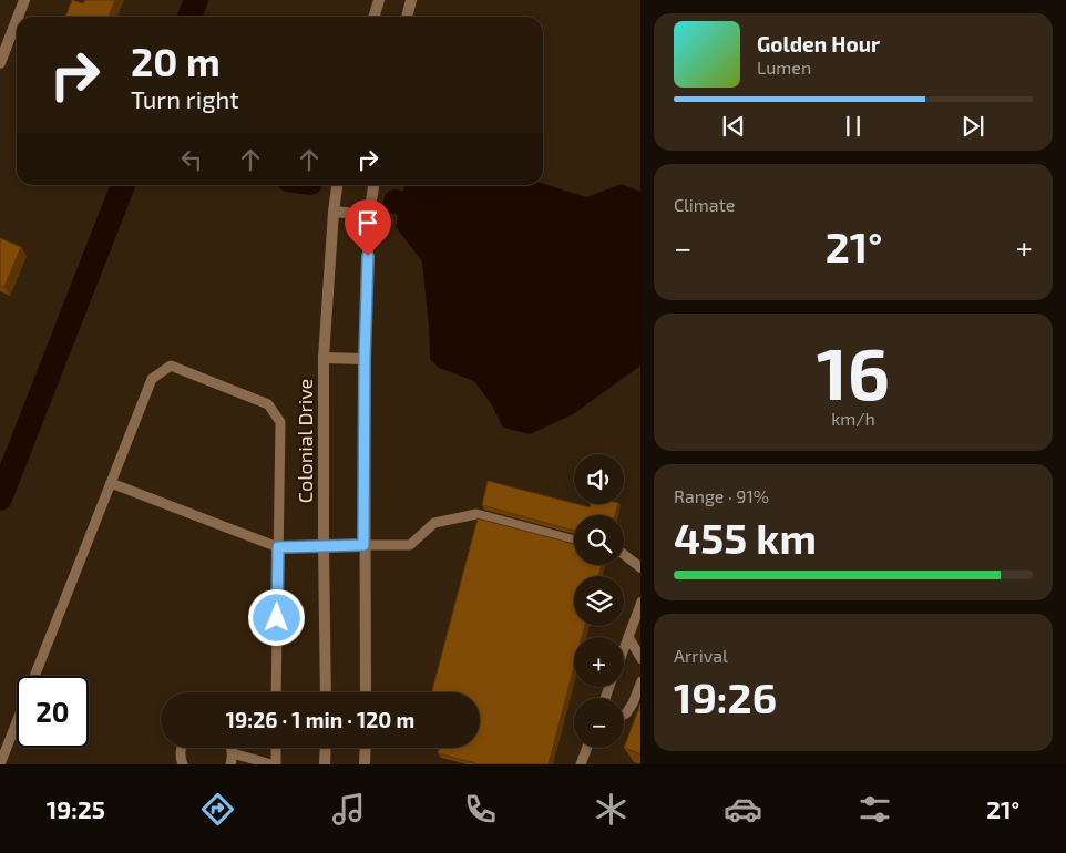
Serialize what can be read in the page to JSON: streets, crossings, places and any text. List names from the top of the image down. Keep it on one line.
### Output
{"streets":{"street":["Colonial Drive"]},"page":{"turn":["20 m","Turn right"],"song":["Golden Hour","Lumen"],"tile":["Climate",["16","km/h"],["Range · 91%","455 km"],["Arrival","19:26"]],"heat":["−","21°","+"],"map_buttons":["+","−"],"limit":"20","trip":"19:26 · 1 min · 120 m","tabs":["19:25","21°"]}}
